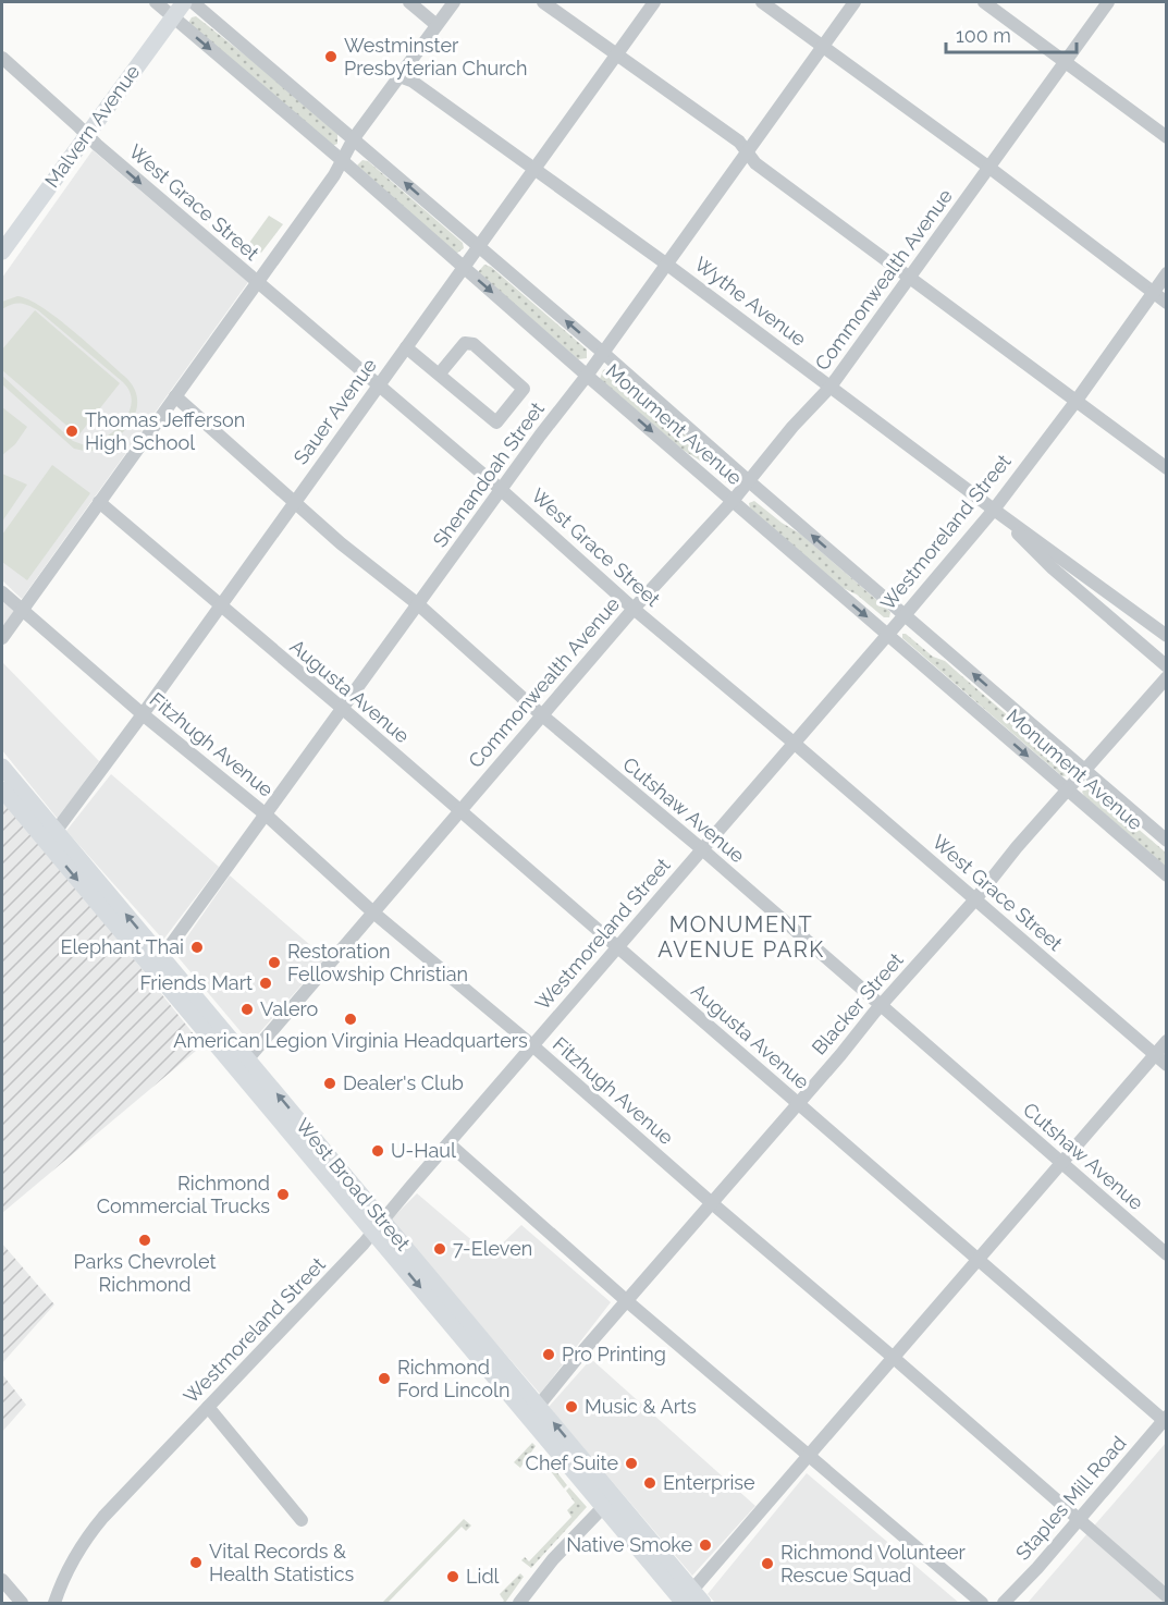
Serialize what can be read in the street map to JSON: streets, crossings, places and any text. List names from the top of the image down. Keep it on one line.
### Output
{"streets":{"main road":["Malvern Avenue","West Broad Street"],"street":["West Grace Street","Commonwealth Avenue","Wythe Avenue","Sauer Avenue","Monument Avenue","Shenandoah Street","Westmoreland Street","Augusta Avenue","Fitzhugh Avenue","Cutshaw Avenue","Blacker Street","Staples Mill Road"]},"crossings":[["Malvern Avenue","West Grace Street"],["Malvern Avenue","Monument Avenue"],["West Grace Street","Commonwealth Avenue"],["West Grace Street","Sauer Avenue"],["West Grace Street","Shenandoah Street"],["West Grace Street","Westmoreland Street"],["West Grace Street","Blacker Street"],["Commonwealth Avenue","Wythe Avenue"],["Commonwealth Avenue","Monument Avenue"],["Commonwealth Avenue","Augusta Avenue"],["Commonwealth Avenue","Fitzhugh Avenue"],["Commonwealth Avenue","Cutshaw Avenue"],["Commonwealth Avenue","West Broad Street"],["Wythe Avenue","Sauer Avenue"],["Wythe Avenue","Shenandoah Street"],["Wythe Avenue","Westmoreland Street"],["Sauer Avenue","Monument Avenue"],["Sauer Avenue","Augusta Avenue"],["Sauer Avenue","Fitzhugh Avenue"],["Sauer Avenue","Cutshaw Avenue"],["Sauer Avenue","West Broad Street"],["Monument Avenue","Shenandoah Street"],["Monument Avenue","Westmoreland Street"],["Monument Avenue","Blacker Street"],["Shenandoah Street","Augusta Avenue"],["Shenandoah Street","Fitzhugh Avenue"],["Shenandoah Street","Cutshaw Avenue"],["Shenandoah Street","West Broad Street"],["Westmoreland Street","Augusta Avenue"],["Westmoreland Street","Fitzhugh Avenue"],["Westmoreland Street","Cutshaw Avenue"],["Westmoreland Street","West Broad Street"],["Augusta Avenue","Blacker Street"],["Augusta Avenue","Staples Mill Road"],["Fitzhugh Avenue","Blacker Street"],["Fitzhugh Avenue","Staples Mill Road"],["Cutshaw Avenue","Blacker Street"],["Blacker Street","West Broad Street"]],"districts":["MONUMENT AVENUE PARK"],"places":["Westminster Presbyterian Church","Thomas Jefferson High School","Elephant Thai","Restoration Fellowship Christian","Friends Mart","Valero","American Legion Virginia Headquarters","Dealer's Club","U-Haul","Richmond Commercial Trucks","Parks Chevrolet Richmond","7-Eleven","Pro Printing","Richmond Ford Lincoln","Music & Arts","Chef Suite","Enterprise","Native Smoke","Vital Records & Health Statistics","Richmond Volunteer Rescue Squad","Lidl"],"scale_bar":"100 m"}
